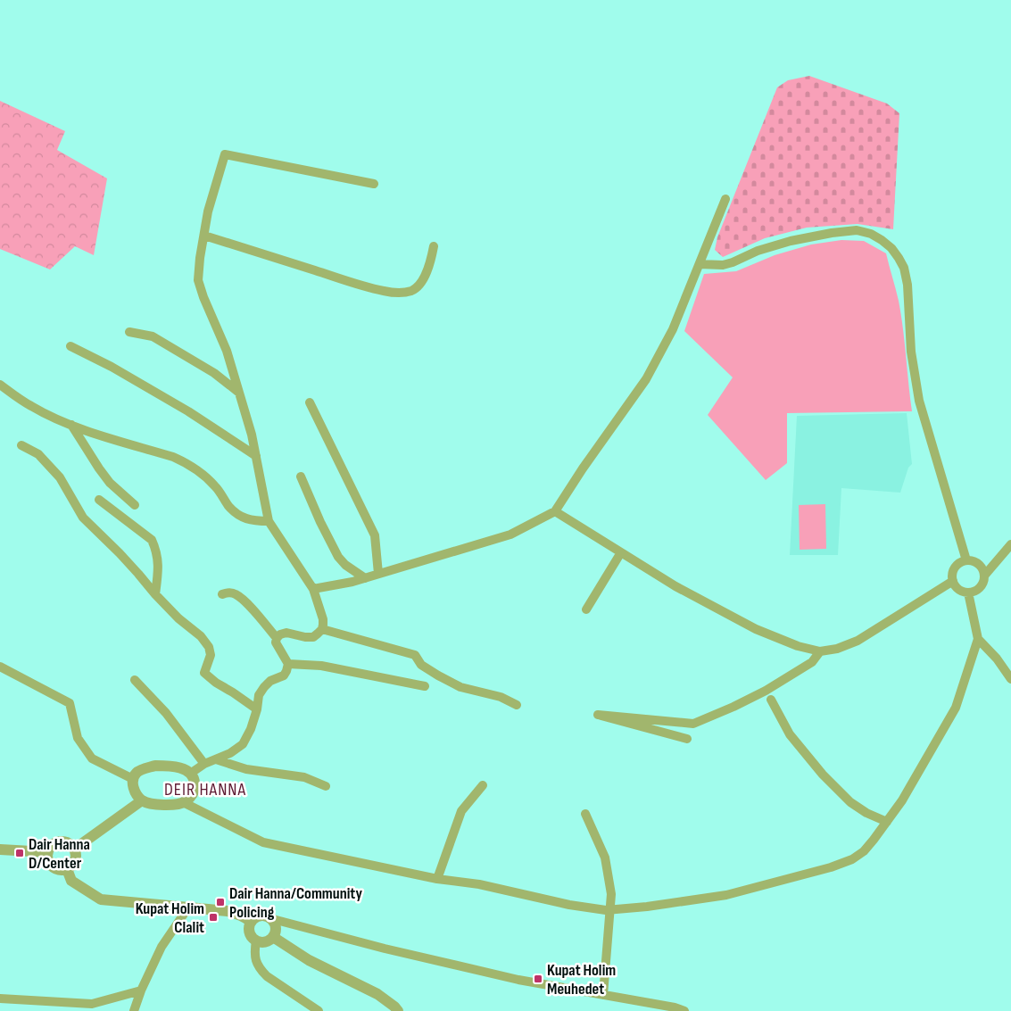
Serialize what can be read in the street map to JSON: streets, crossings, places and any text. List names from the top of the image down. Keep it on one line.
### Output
{"districts":["DEIR HANNA"],"places":{"transit":["Dair Hanna D/Center","Dair Hanna/Community Policing","Kupat Holim Clalit","Kupat Holim Meuhedet"]}}
